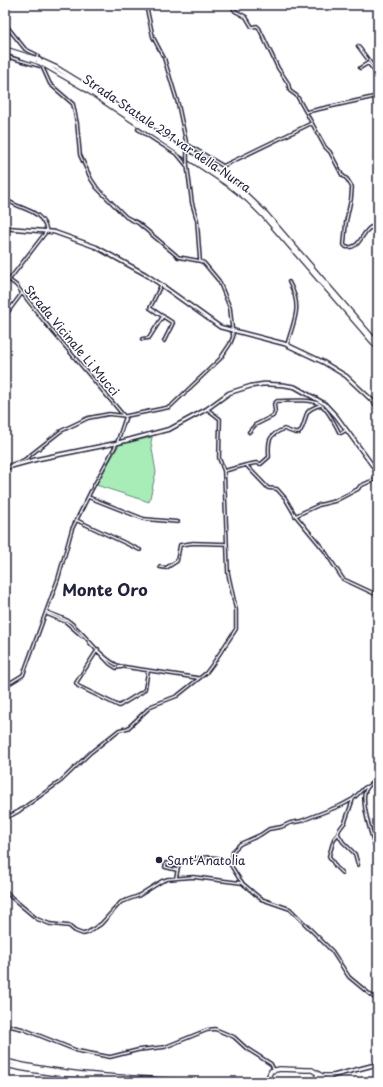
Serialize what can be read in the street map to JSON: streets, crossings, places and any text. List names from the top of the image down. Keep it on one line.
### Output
{"streets":{"highway":["Strada Statale 291 var della Nurra"],"street":["Strada Vicinale Li Mucci"]},"districts":["Monte Oro"],"places":["Sant'Anatolia"]}
